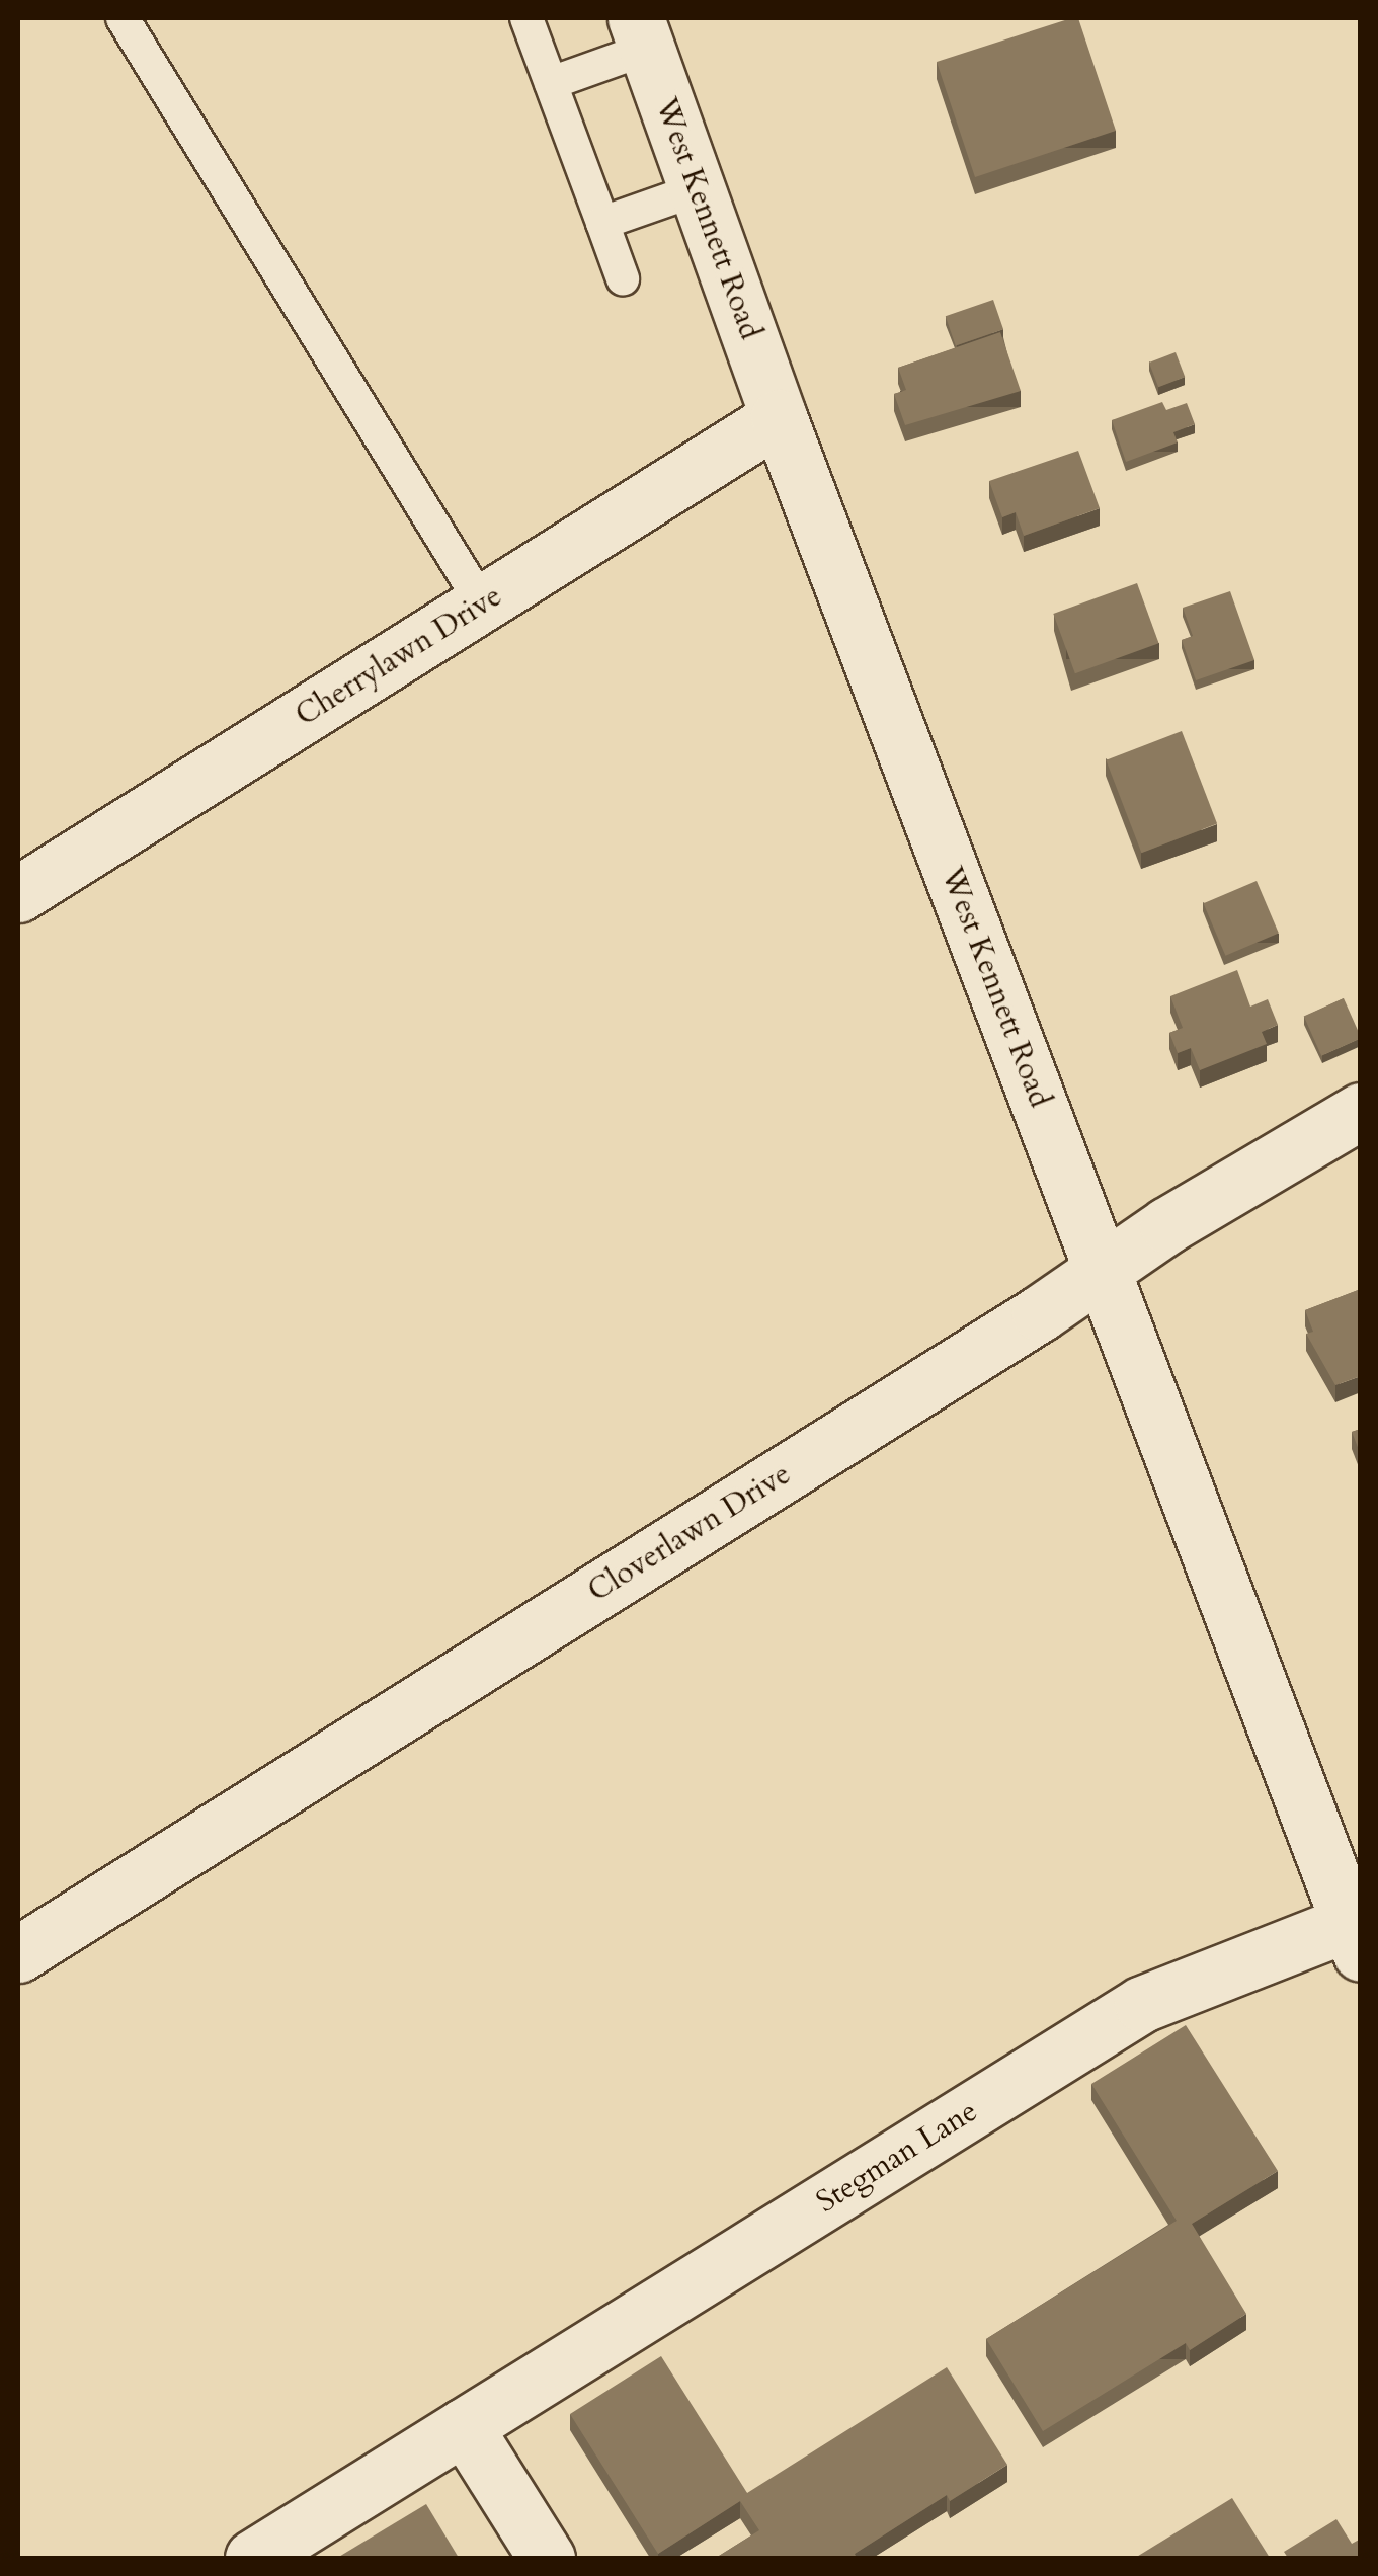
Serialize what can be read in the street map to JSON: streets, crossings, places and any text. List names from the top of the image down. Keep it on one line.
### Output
{"streets":{"street":["West Kennett Road","Cherrylawn Drive","Cloverlawn Drive","Stegman Lane"]},"crossings":[["West Kennett Road","Cherrylawn Drive"],["West Kennett Road","Cloverlawn Drive"],["West Kennett Road","Stegman Lane"]]}
